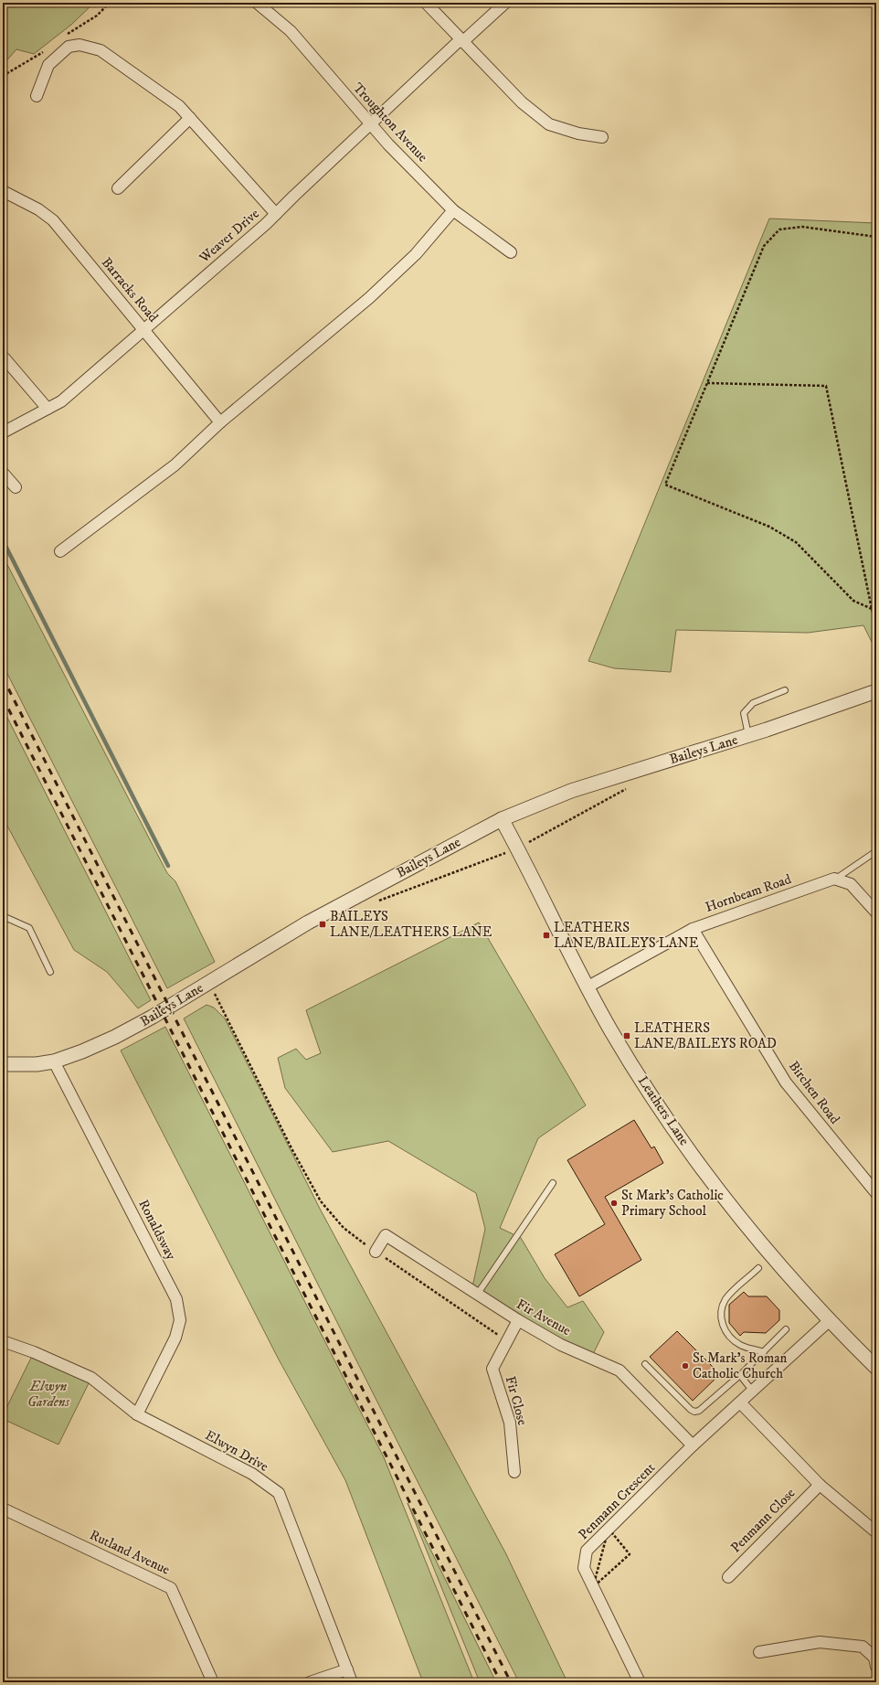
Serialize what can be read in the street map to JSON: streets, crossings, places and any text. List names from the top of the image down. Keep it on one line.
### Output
{"streets":{"street":["Troughton Avenue","Weaver Drive","Barracks Road","Baileys Lane","Hornbeam Road","Birchen Road","Leathers Lane","Ronaldsway","Fir Avenue","Fir Close","Elwyn Drive","Penmann Crescent","Penmann Close","Rutland Avenue"]},"crossings":[["Troughton Avenue","Weaver Drive"],["Weaver Drive","Barracks Road"],["Baileys Lane","Leathers Lane"],["Baileys Lane","Ronaldsway"],["Hornbeam Road","Birchen Road"],["Hornbeam Road","Leathers Lane"],["Leathers Lane","Penmann Crescent"],["Ronaldsway","Elwyn Drive"],["Fir Avenue","Fir Close"],["Fir Avenue","Penmann Crescent"]],"parks":["Elwyn Gardens"],"places":{"transit":["BAILEYS LANE/LEATHERS LANE","LEATHERS LANE/BAILEYS LANE","LEATHERS LANE/BAILEYS ROAD"],"other":["St Mark's Catholic Primary School","St Mark's Roman Catholic Church"]}}
